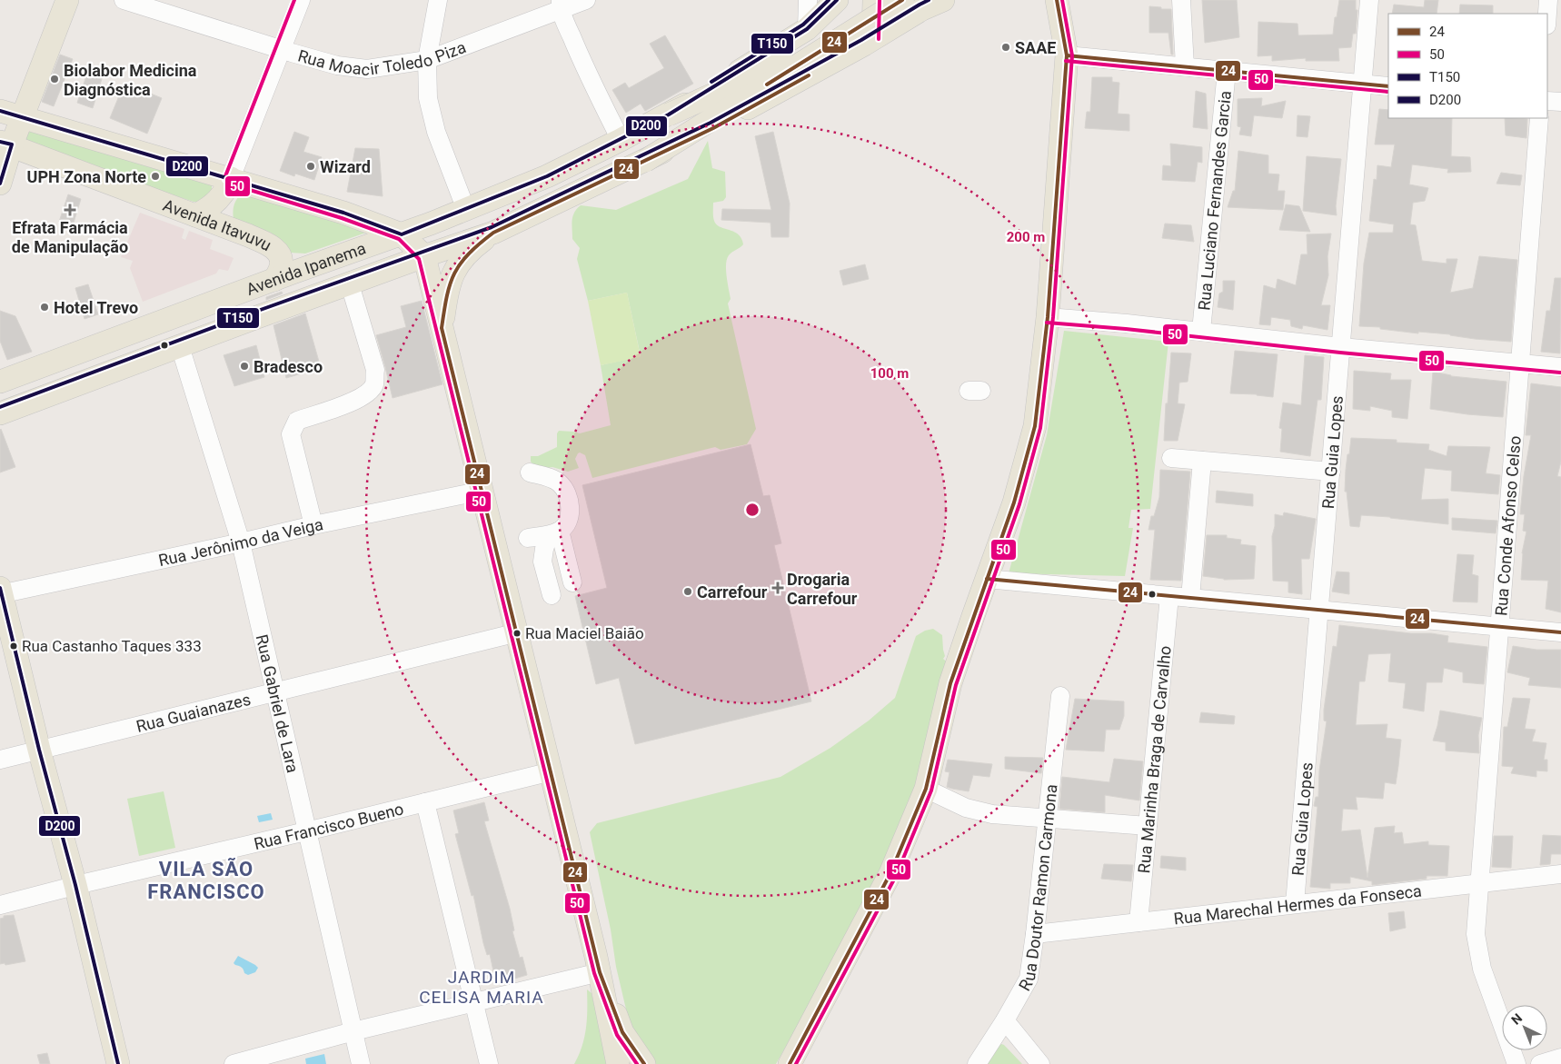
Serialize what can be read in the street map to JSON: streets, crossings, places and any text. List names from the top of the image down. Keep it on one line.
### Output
{"streets":{"main road":["Avenida Itavuvu","Avenida Ipanema"],"street":["Rua Moacir Toledo Piza","Rua Luciano Fernandes Garcia","Rua Guia Lopes","Rua Conde Afonso Celso","Rua Jerônimo da Veiga","Rua Gabriel de Lara","Rua Guaianazes","Rua Marinha Braga de Carvalho","Rua Francisco Bueno","Rua Doutor Ramon Carmona","Rua Marechal Hermes da Fonseca"]},"crossings":[["Avenida Itavuvu","Avenida Ipanema"],["Avenida Ipanema","Rua Gabriel de Lara"],["Rua Guia Lopes","Rua Marechal Hermes da Fonseca"],["Rua Conde Afonso Celso","Rua Marechal Hermes da Fonseca"],["Rua Jerônimo da Veiga","Rua Gabriel de Lara"],["Rua Gabriel de Lara","Rua Guaianazes"],["Rua Gabriel de Lara","Rua Francisco Bueno"],["Rua Marinha Braga de Carvalho","Rua Marechal Hermes da Fonseca"],["Rua Doutor Ramon Carmona","Rua Marechal Hermes da Fonseca"]],"districts":["VILA SÃO FRANCISCO","JARDIM CELISA MARIA"],"places":{"other":["SAAE","Biolabor Medicina Diagnóstica","Wizard","UPH Zona Norte","Hotel Trevo","Bradesco","Carrefour","Rua Maciel Baião","Rua Castanho Taques 333"],"health":["Efrata Farmácia de Manipulação","Drogaria Carrefour"]},"lines":["transit line 24","transit line 50","transit line T150","transit line D200"],"legend":["24","50","T150","D200"],"north":"top left","rings":["200 m","100 m"]}
